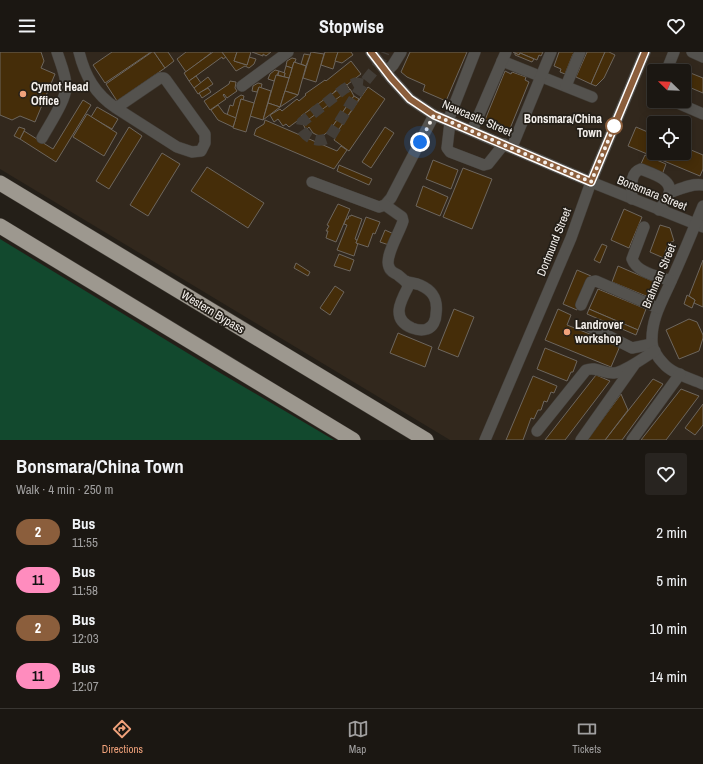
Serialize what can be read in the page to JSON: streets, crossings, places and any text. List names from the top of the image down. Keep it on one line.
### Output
{"streets":{"highway":["Western Bypass"],"street":["Newcastle Street","Bonsmara Street","Dortmund Street","Brahman Street"]},"crossings":[["Newcastle Street","Bonsmara Street"],["Newcastle Street","Dortmund Street"],["Bonsmara Street","Dortmund Street"],["Bonsmara Street","Brahman Street"]],"places":["Cymot Head Office","Bonsmara/China Town","Landrover workshop"],"lines":["bus line 2"],"north":"top left","page":{"header":"Stopwise","heading":["Bonsmara/China Town","Walk · 4 min · 250 m"],"list":[{"mark":"2","name":"Bus","note":"11:55","value":"2 min"},{"mark":"11","name":"Bus","note":"11:58","value":"5 min"},{"mark":"2","name":"Bus","note":"12:03","value":"10 min"},{"mark":"11","name":"Bus","note":"12:07","value":"14 min"}],"tabs":["Directions","Map","Tickets"]}}
